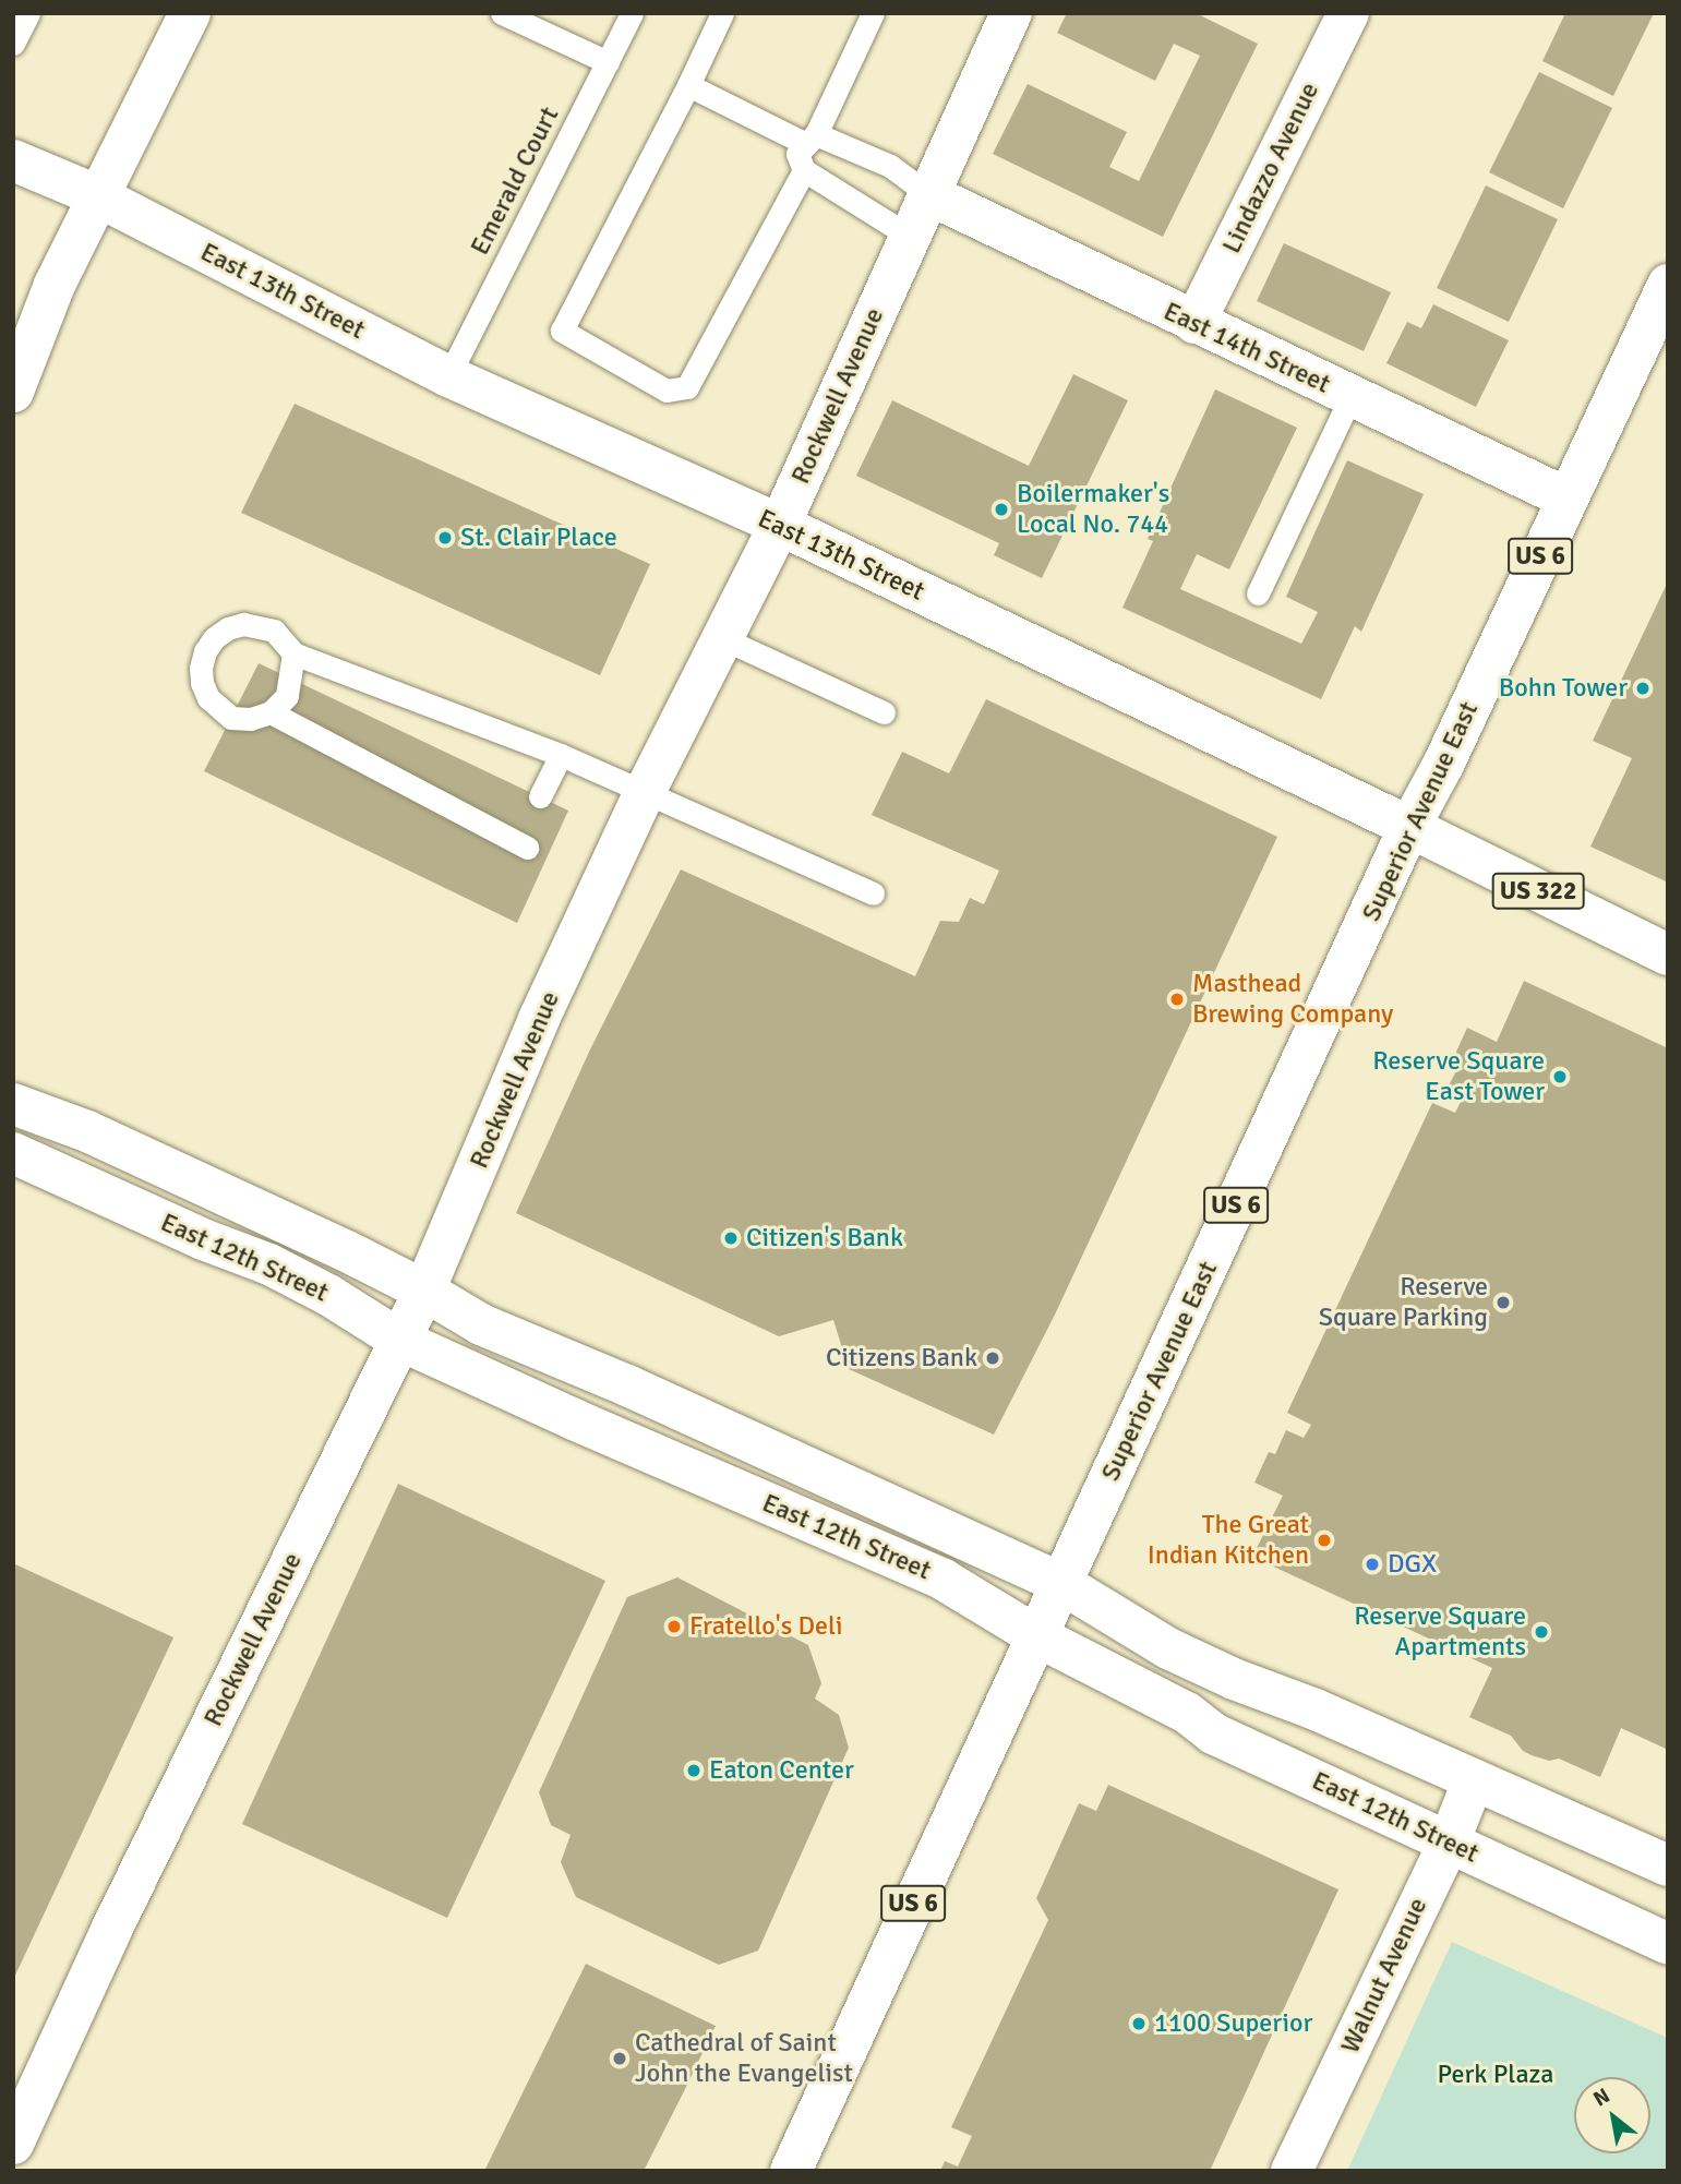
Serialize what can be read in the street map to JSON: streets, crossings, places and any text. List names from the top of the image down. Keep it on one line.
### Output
{"streets":{"main road":["Lindazzo Avenue","East 13th Street","East 14th Street","Rockwell Avenue","US 6","Superior Avenue East","US 322","East 12th Street","Walnut Avenue"],"lane":["Emerald Court"]},"crossings":[["Lindazzo Avenue","East 14th Street"],["Emerald Court","East 13th Street"],["East 13th Street","Rockwell Avenue"],["East 13th Street","Superior Avenue East"],["East 14th Street","Rockwell Avenue"],["East 14th Street","Superior Avenue East"],["Rockwell Avenue","East 12th Street"],["Superior Avenue East","East 12th Street"],["East 12th Street","Walnut Avenue"]],"parks":["Perk Plaza"],"places":["Boilermaker's Local No. 744","St. Clair Place","Bohn Tower","Masthead Brewing Company","Reserve Square East Tower","Citizen's Bank","Reserve Square Parking","Citizens Bank","The Great Indian Kitchen","DGX","Fratello's Deli","Reserve Square Apartments","Eaton Center","1100 Superior","Cathedral of Saint John the Evangelist"],"north":"top left"}
